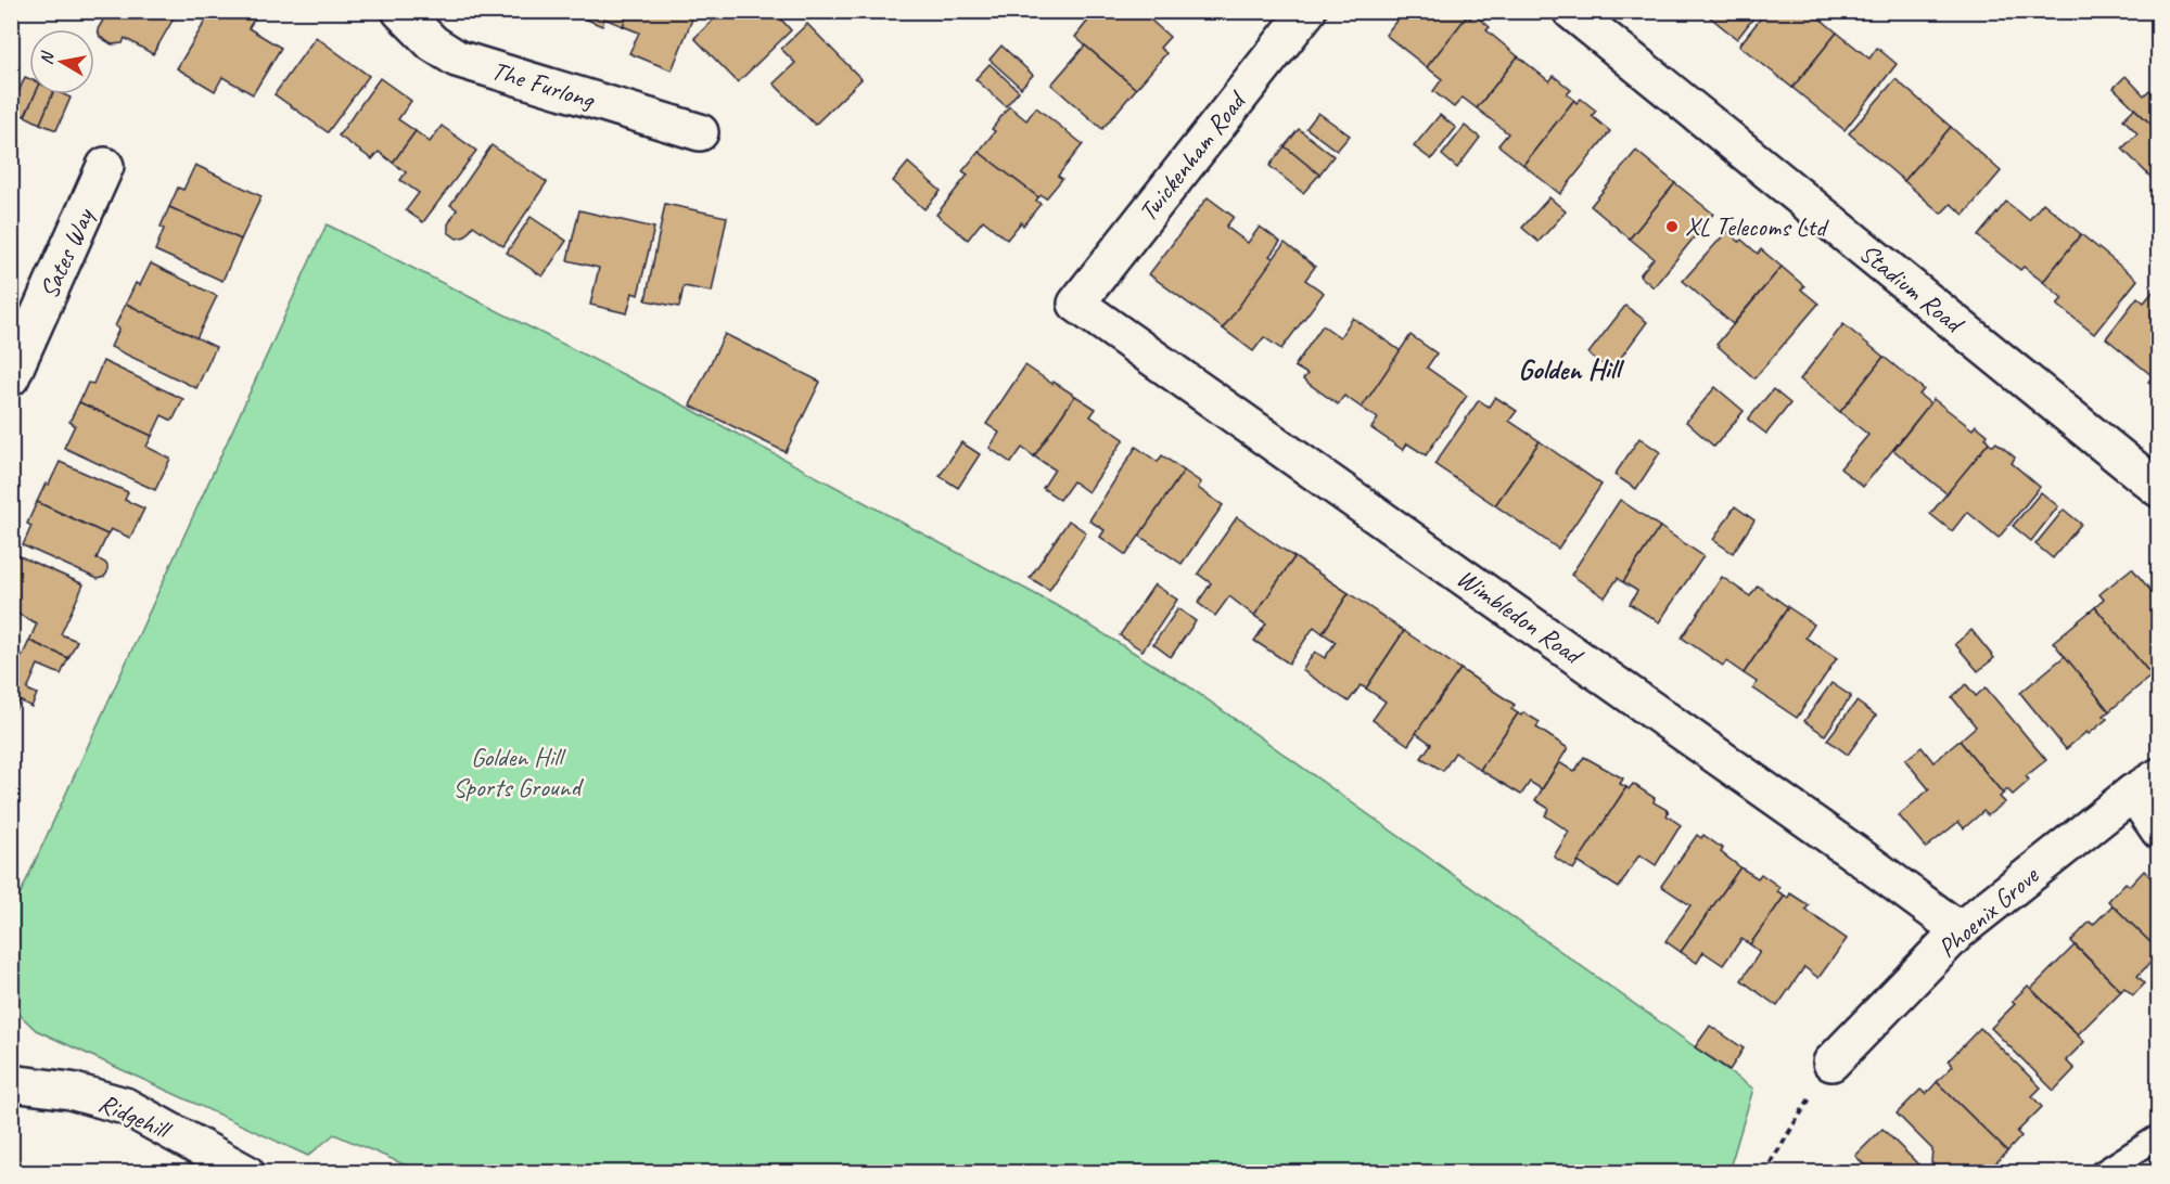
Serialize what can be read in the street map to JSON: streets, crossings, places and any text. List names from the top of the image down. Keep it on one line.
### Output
{"streets":{"street":["The Furlong","Twickenham Road","Sates Way","Stadium Road","Wimbledon Road","Phoenix Grove","Ridgehill"]},"crossings":[["Twickenham Road","Wimbledon Road"],["Wimbledon Road","Phoenix Grove"]],"districts":["Golden Hill"],"parks":["Golden Hill Sports Ground"],"places":["XL Telecoms Ltd"],"north":"left"}
